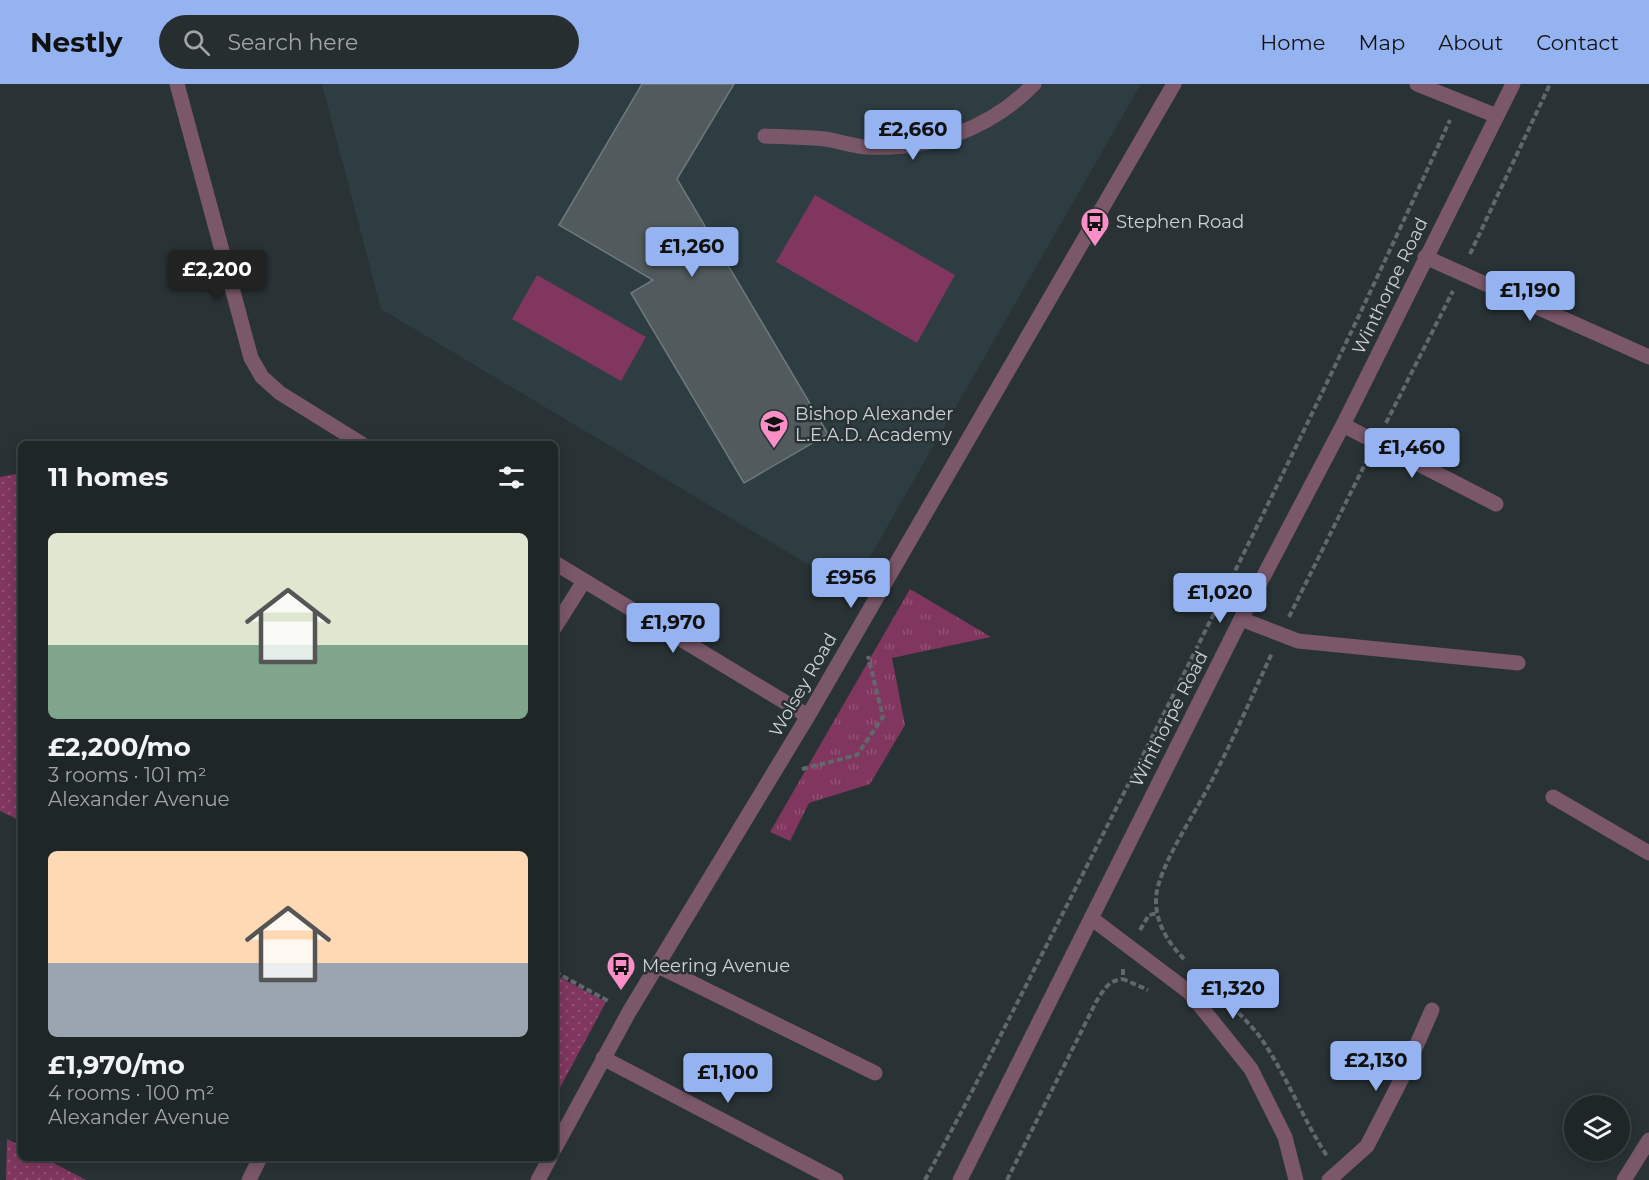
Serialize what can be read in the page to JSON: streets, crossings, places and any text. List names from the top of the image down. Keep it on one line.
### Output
{"streets":{"street":["Winthorpe Road","Wolsey Road"]},"places":{"bus stop":["Stephen Road","Meering Avenue"],"school or university":["Bishop Alexander L.E.A.D. Academy"]},"page":{"header":"Nestly","search":"Search here","nav":["Home","Map","About","Contact"],"price":["£2,660","£1,260","£2,200","£1,190","£1,460","£956","£1,020","£1,970","£1,320","£2,130","£1,100"],"heading":"11 homes","list":[{"name":"£2,200/mo","note":"3 rooms · 101 m² · Alexander Avenue"},{"name":"£1,970/mo","note":"4 rooms · 100 m² · Alexander Avenue"}]}}
